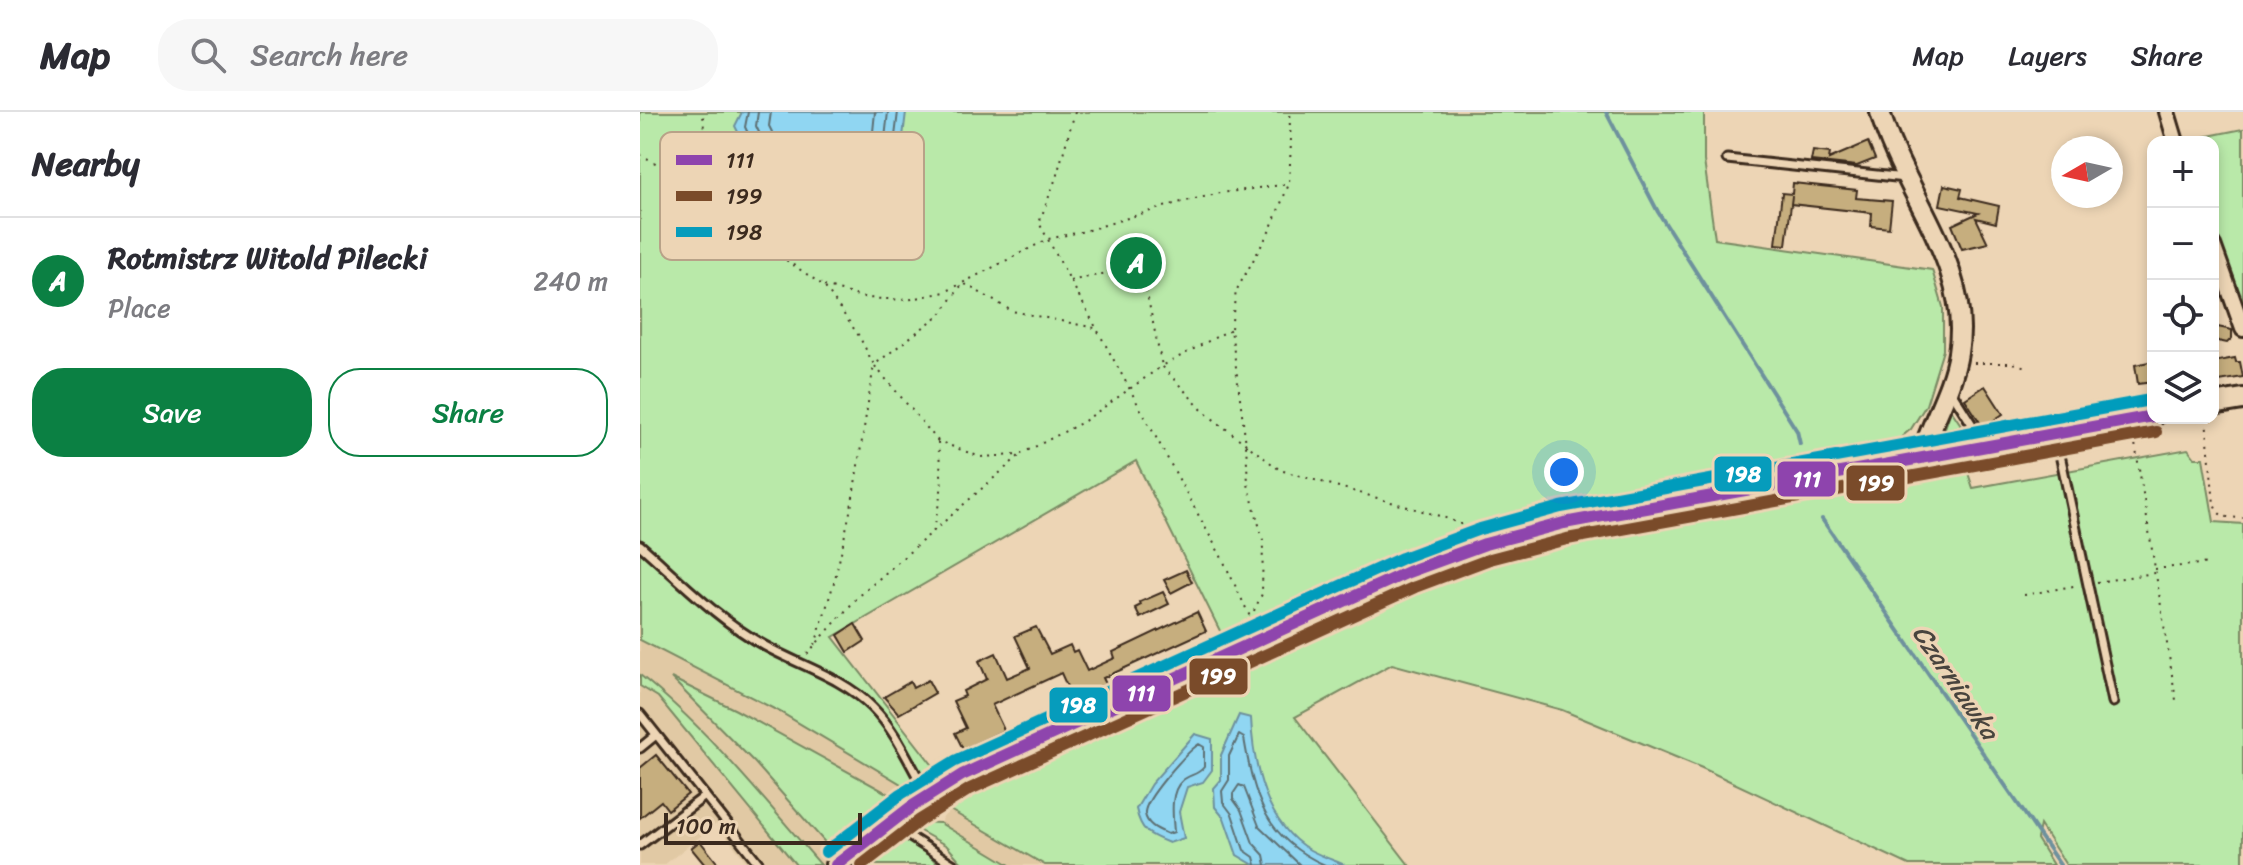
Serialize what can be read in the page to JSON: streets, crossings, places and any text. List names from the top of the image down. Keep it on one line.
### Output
{"water":["Czarniawka"],"lines":["transit line 198","transit line 111","transit line 199"],"legend":["111","199","198"],"scale_bar":"100 m","north":"left","page":{"header":"Map","search":"Search here","nav":["Map","Layers","Share"],"heading":"Nearby","map_buttons":["+","−"],"list":[{"mark":"A","name":"Rotmistrz Witold Pilecki","note":"Place","value":"240 m"}],"pins":"A","buttons":["Save","Share"],"scale":"100 m"}}
